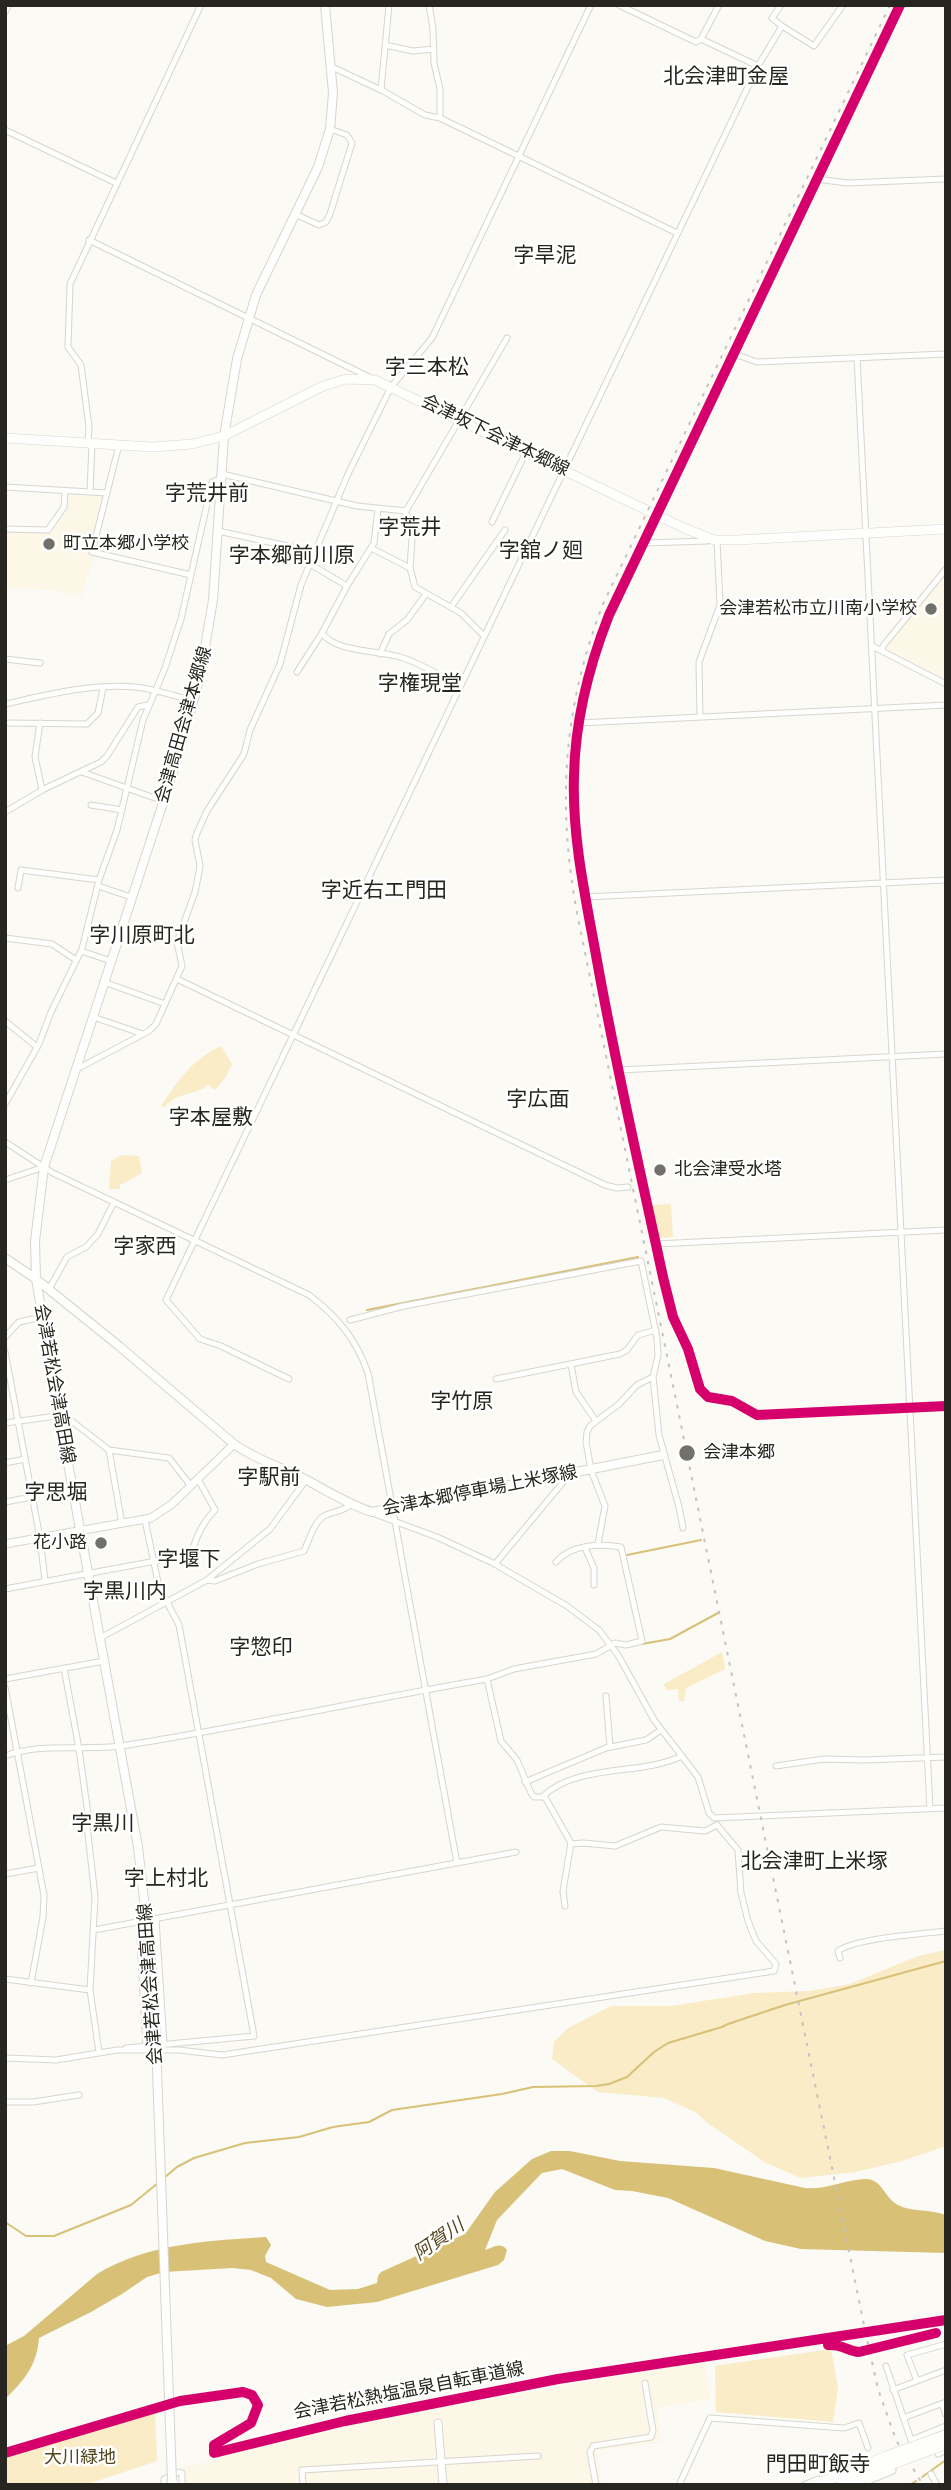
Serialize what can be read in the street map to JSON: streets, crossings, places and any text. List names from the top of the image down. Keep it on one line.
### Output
{"streets":{"main road":["会津坂下会津本郷線","会津高田会津本郷線","会津若松会津高田線","会津本郷停車場上米塚線"],"cycle path":["会津若松熱塩温泉自転車道線"]},"crossings":[["会津坂下会津本郷線","会津高田会津本郷線"],["会津高田会津本郷線","会津若松会津高田線"],["会津高田会津本郷線","会津本郷停車場上米塚線"],["会津若松会津高田線","会津本郷停車場上米塚線"]],"districts":["北会津町金屋","字旱泥","字三本松","字荒井前","字荒井","字舘ノ廻","字本郷前川原","字権現堂","字近右エ門田","字川原町北","字広面","字本屋敷","字家西","字竹原","字駅前","字思堀","字堰下","字黒川内","字惣印","字黒川","北会津町上米塚","字上村北","門田町飯寺"],"water":["阿賀川"],"parks":["大川緑地"],"places":["町立本郷小学校","会津若松市立川南小学校","北会津受水塔","会津本郷","花小路"]}
